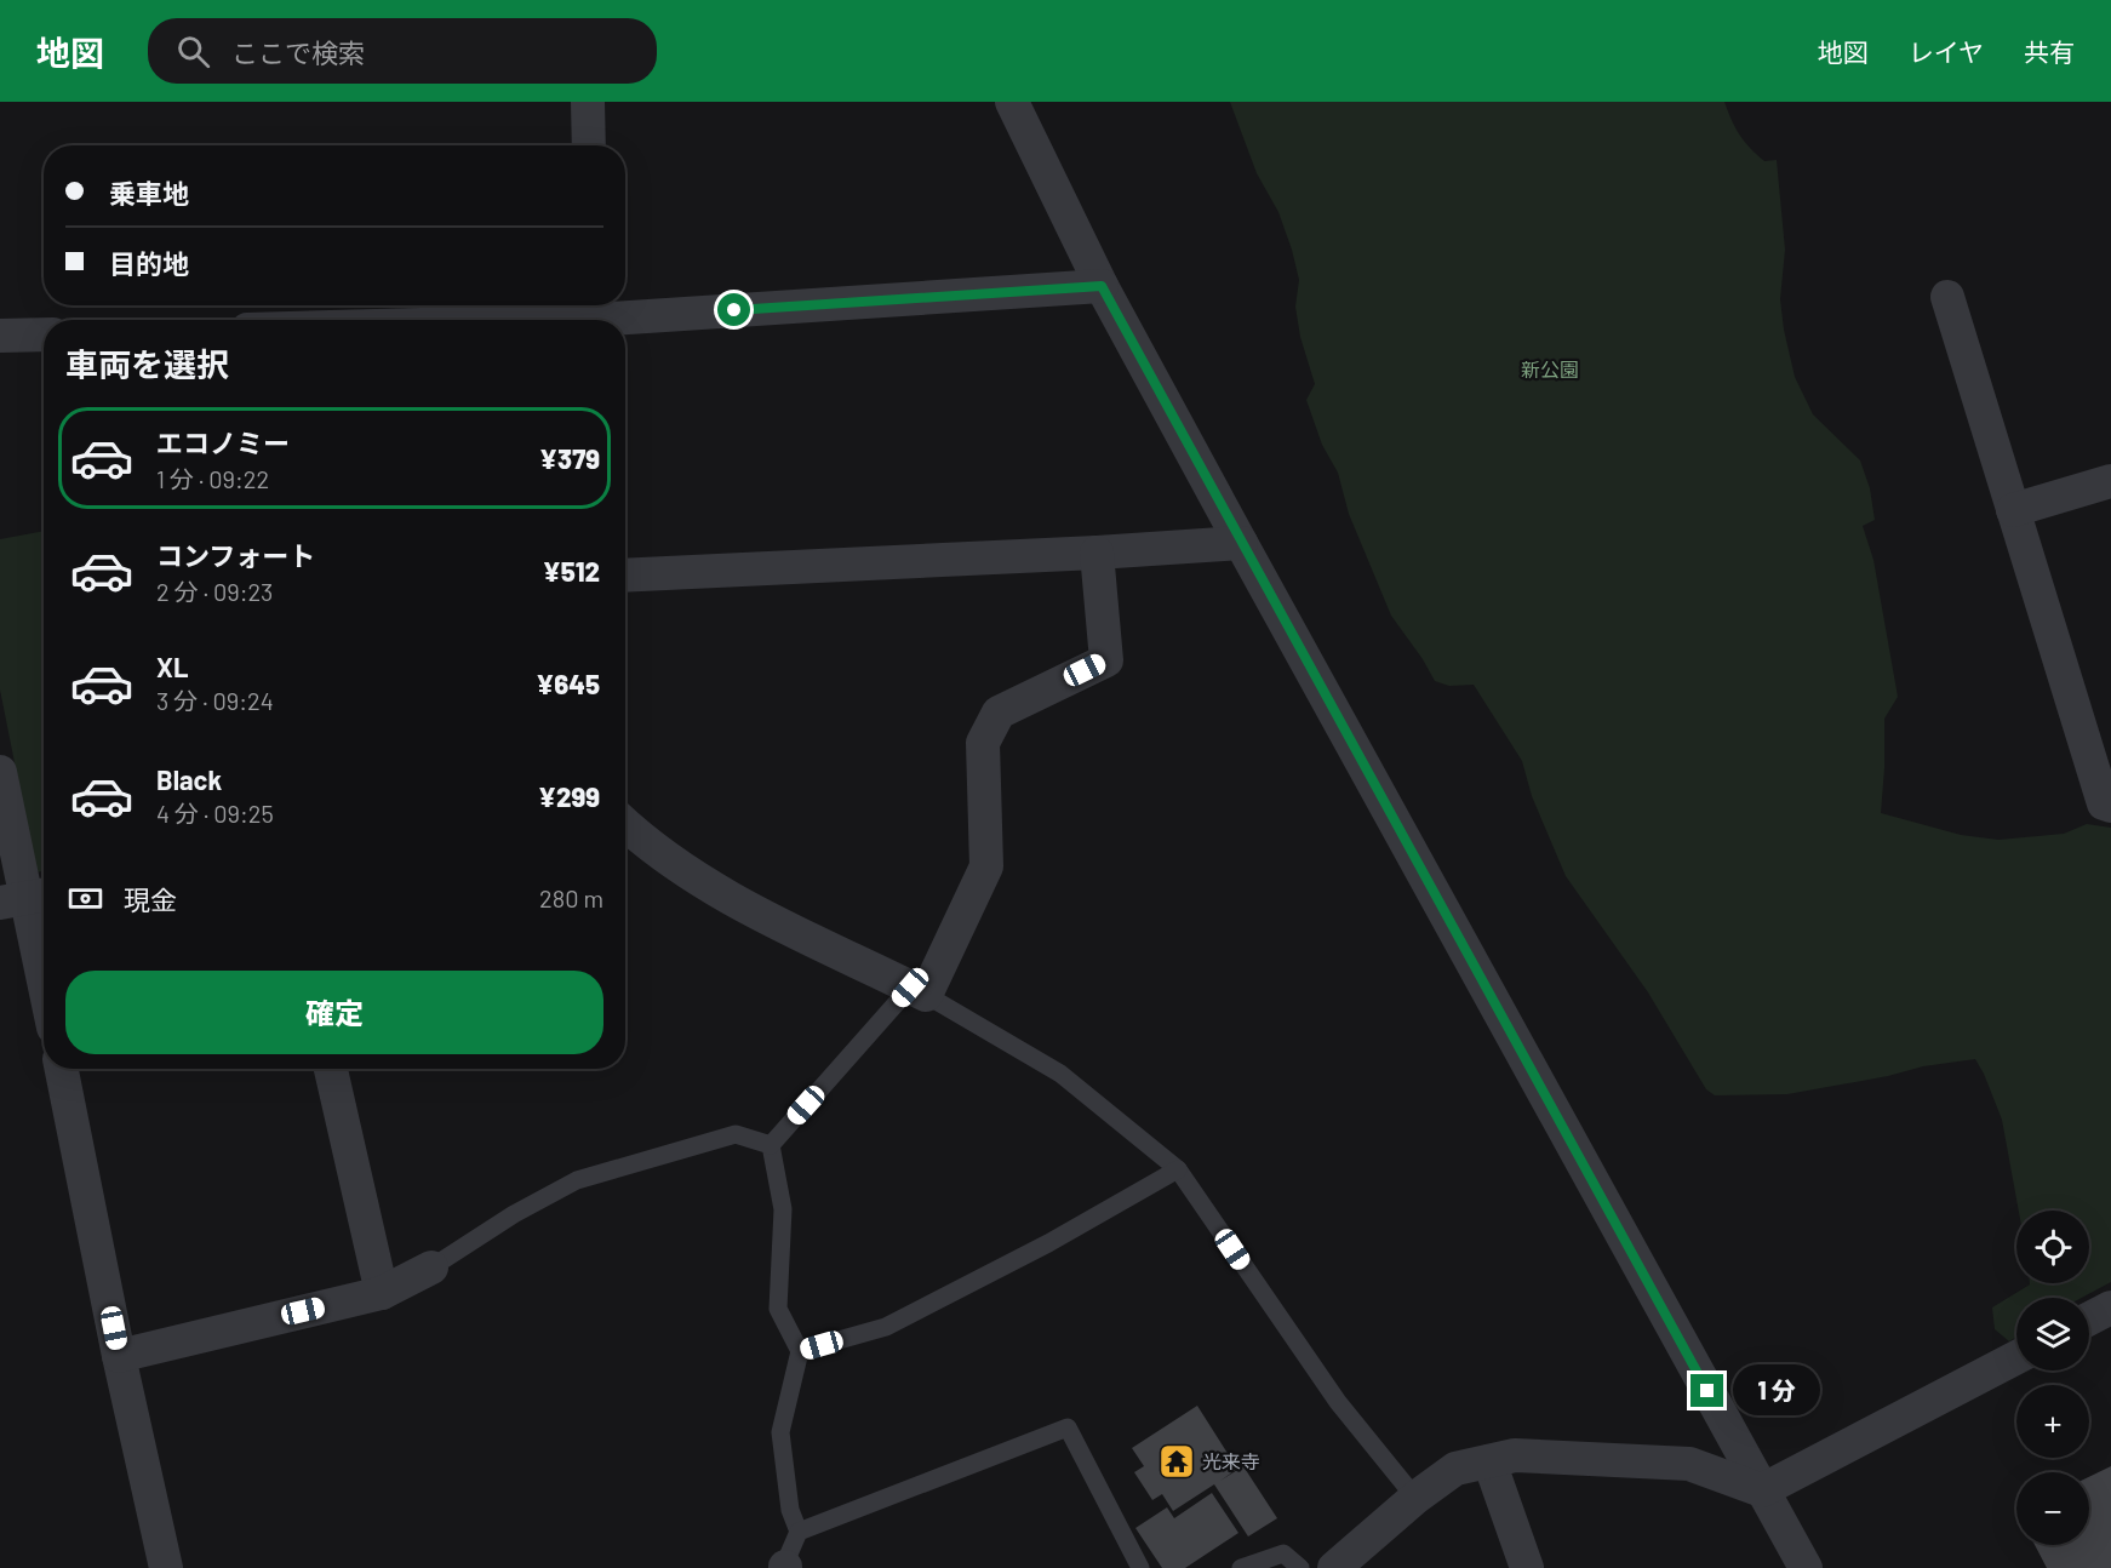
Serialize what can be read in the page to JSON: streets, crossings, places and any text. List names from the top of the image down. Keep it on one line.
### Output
{"parks":["新公園"],"places":{"temple":["光来寺"]},"page":{"header":"地図","search":"ここで検索","nav":["地図","レイヤ","共有"],"banner":["乗車地","目的地"],"heading":"車両を選択","list":[{"name":"エコノミー","note":"1 分 · 09:22","value":"¥379"},{"name":"コンフォート","note":"2 分 · 09:23","value":"¥512"},{"name":"XL","note":"3 分 · 09:24","value":"¥645"},{"name":"Black","note":"4 分 · 09:25","value":"¥299"}],"pay":["現金","280 m"],"buttons":"確定","map_buttons":["+","−"],"bubble":"1 分"}}
